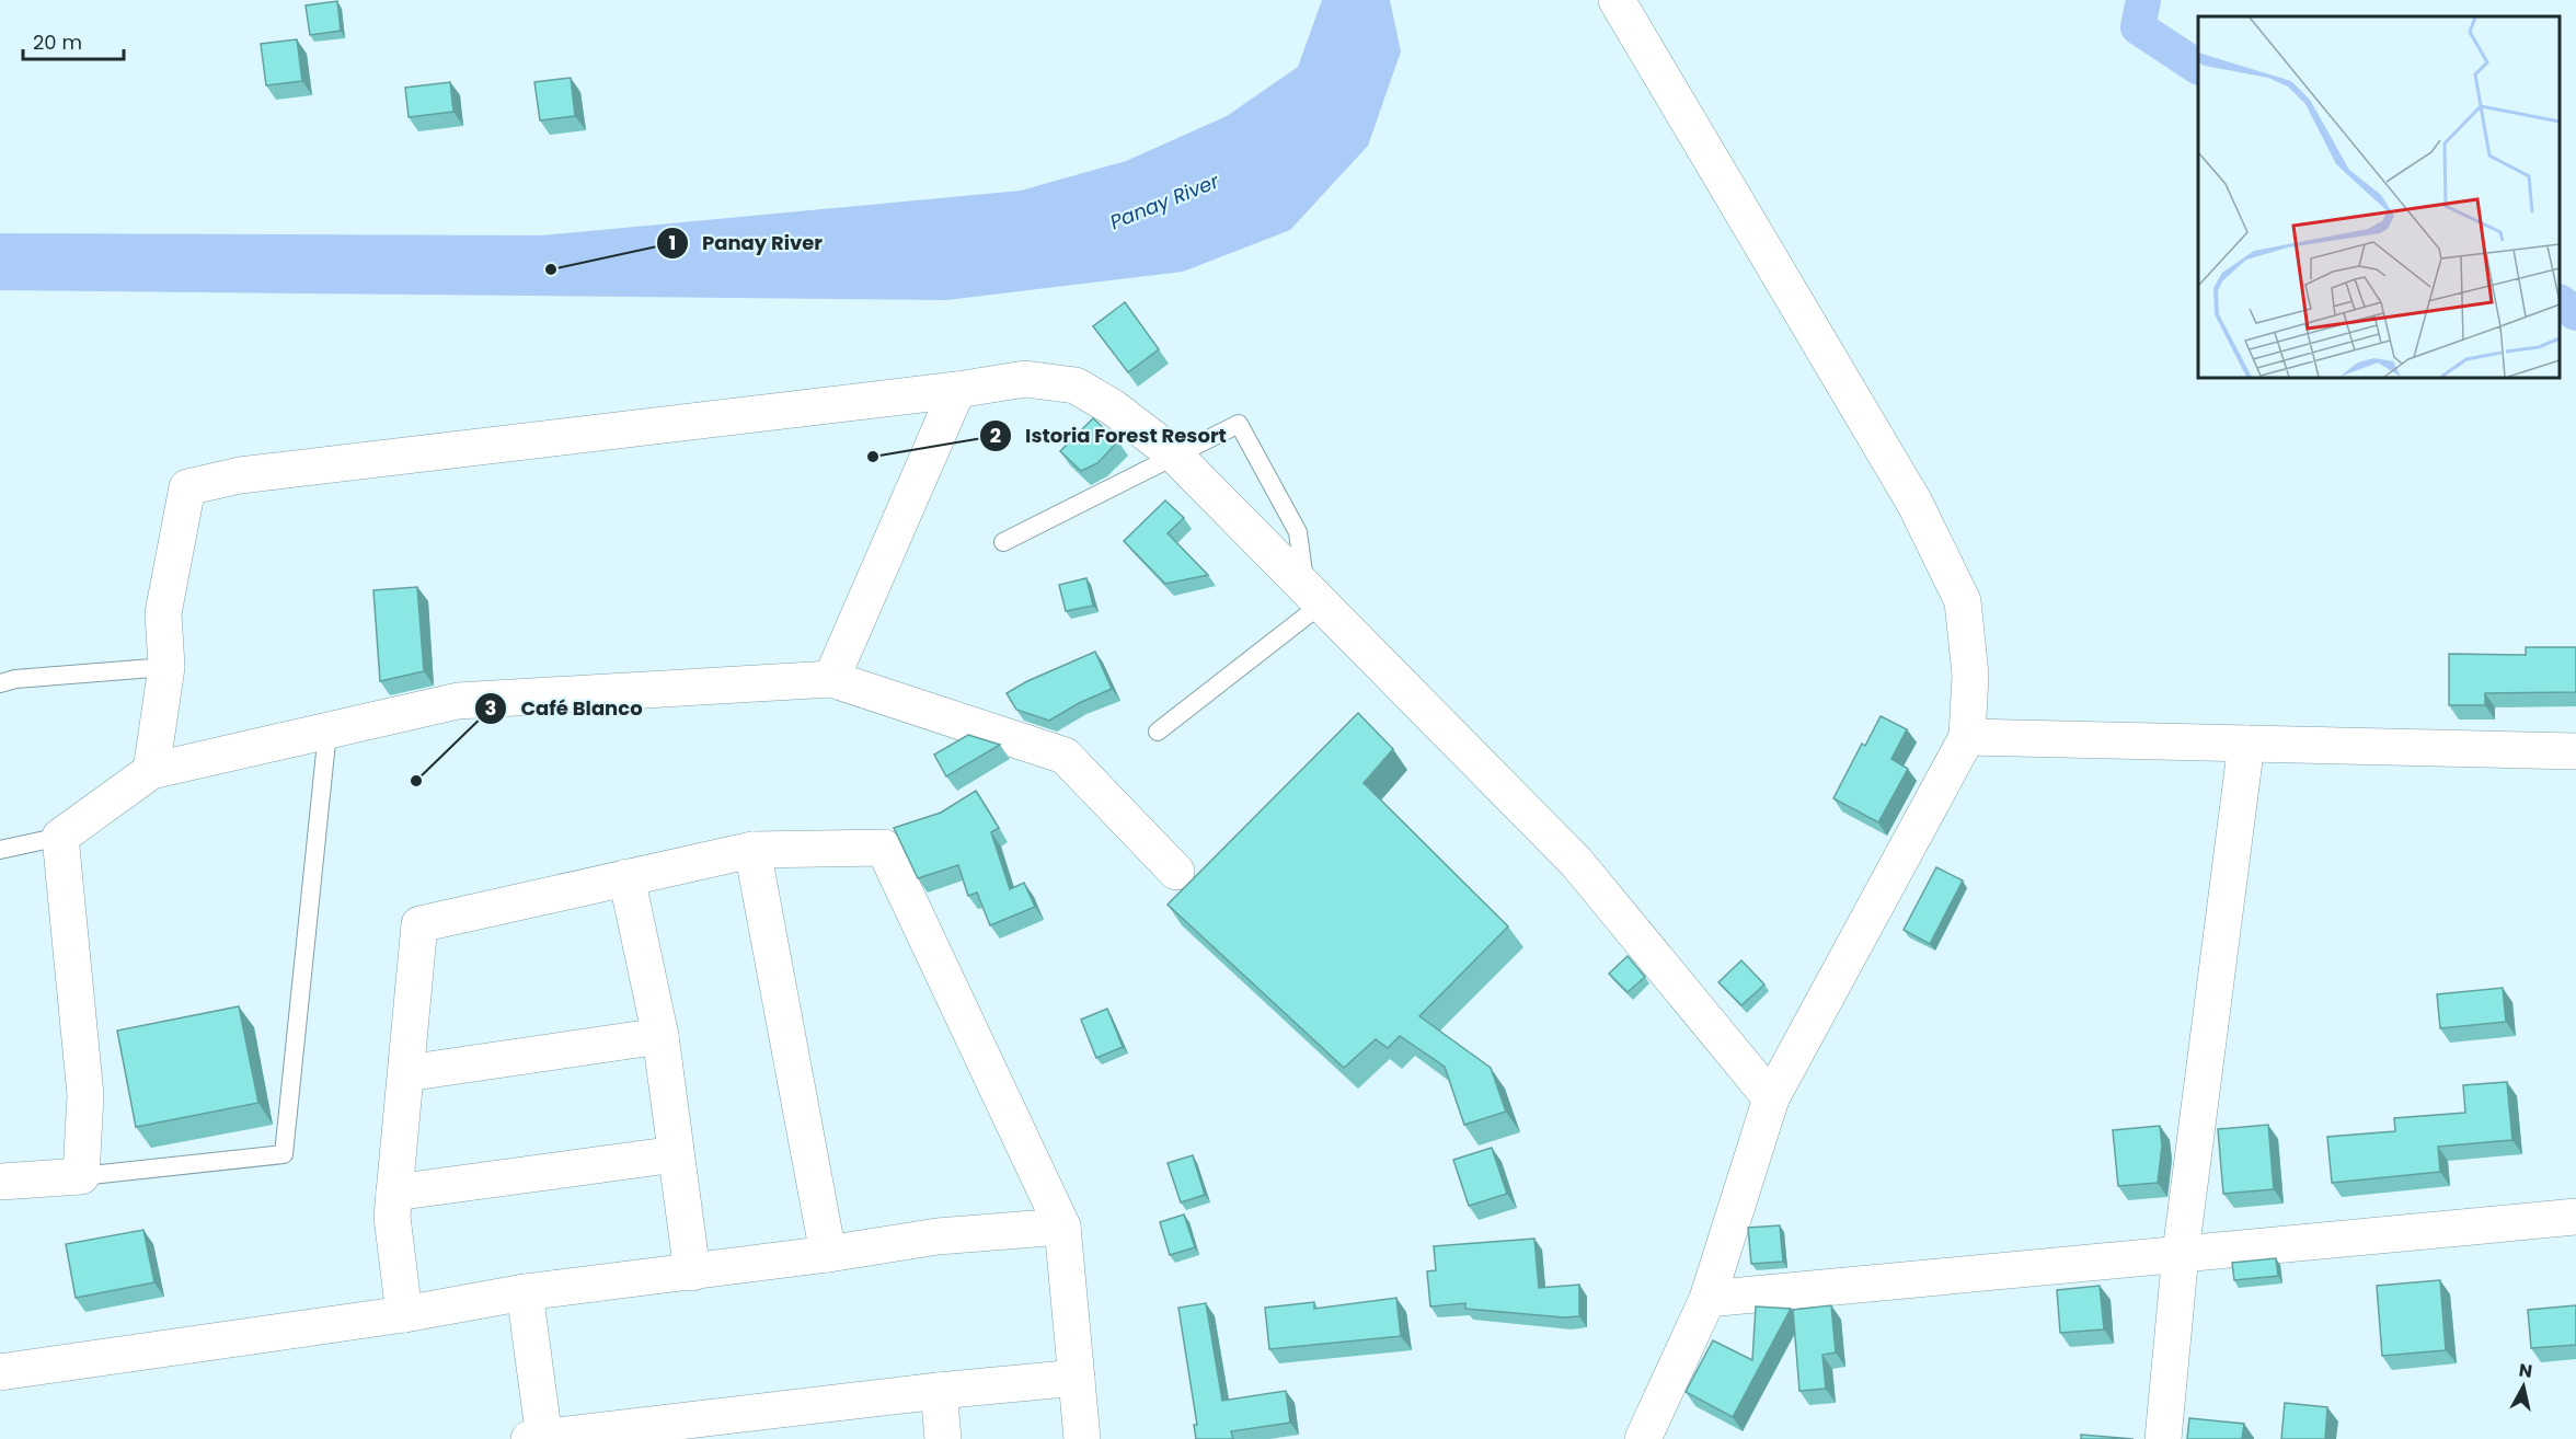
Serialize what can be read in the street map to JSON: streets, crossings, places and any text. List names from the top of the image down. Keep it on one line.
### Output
{"water":["Panay River"],"places":["Panay River","Istoria Forest Resort","Café Blanco"],"scale_bar":"20 m","north":"top"}
